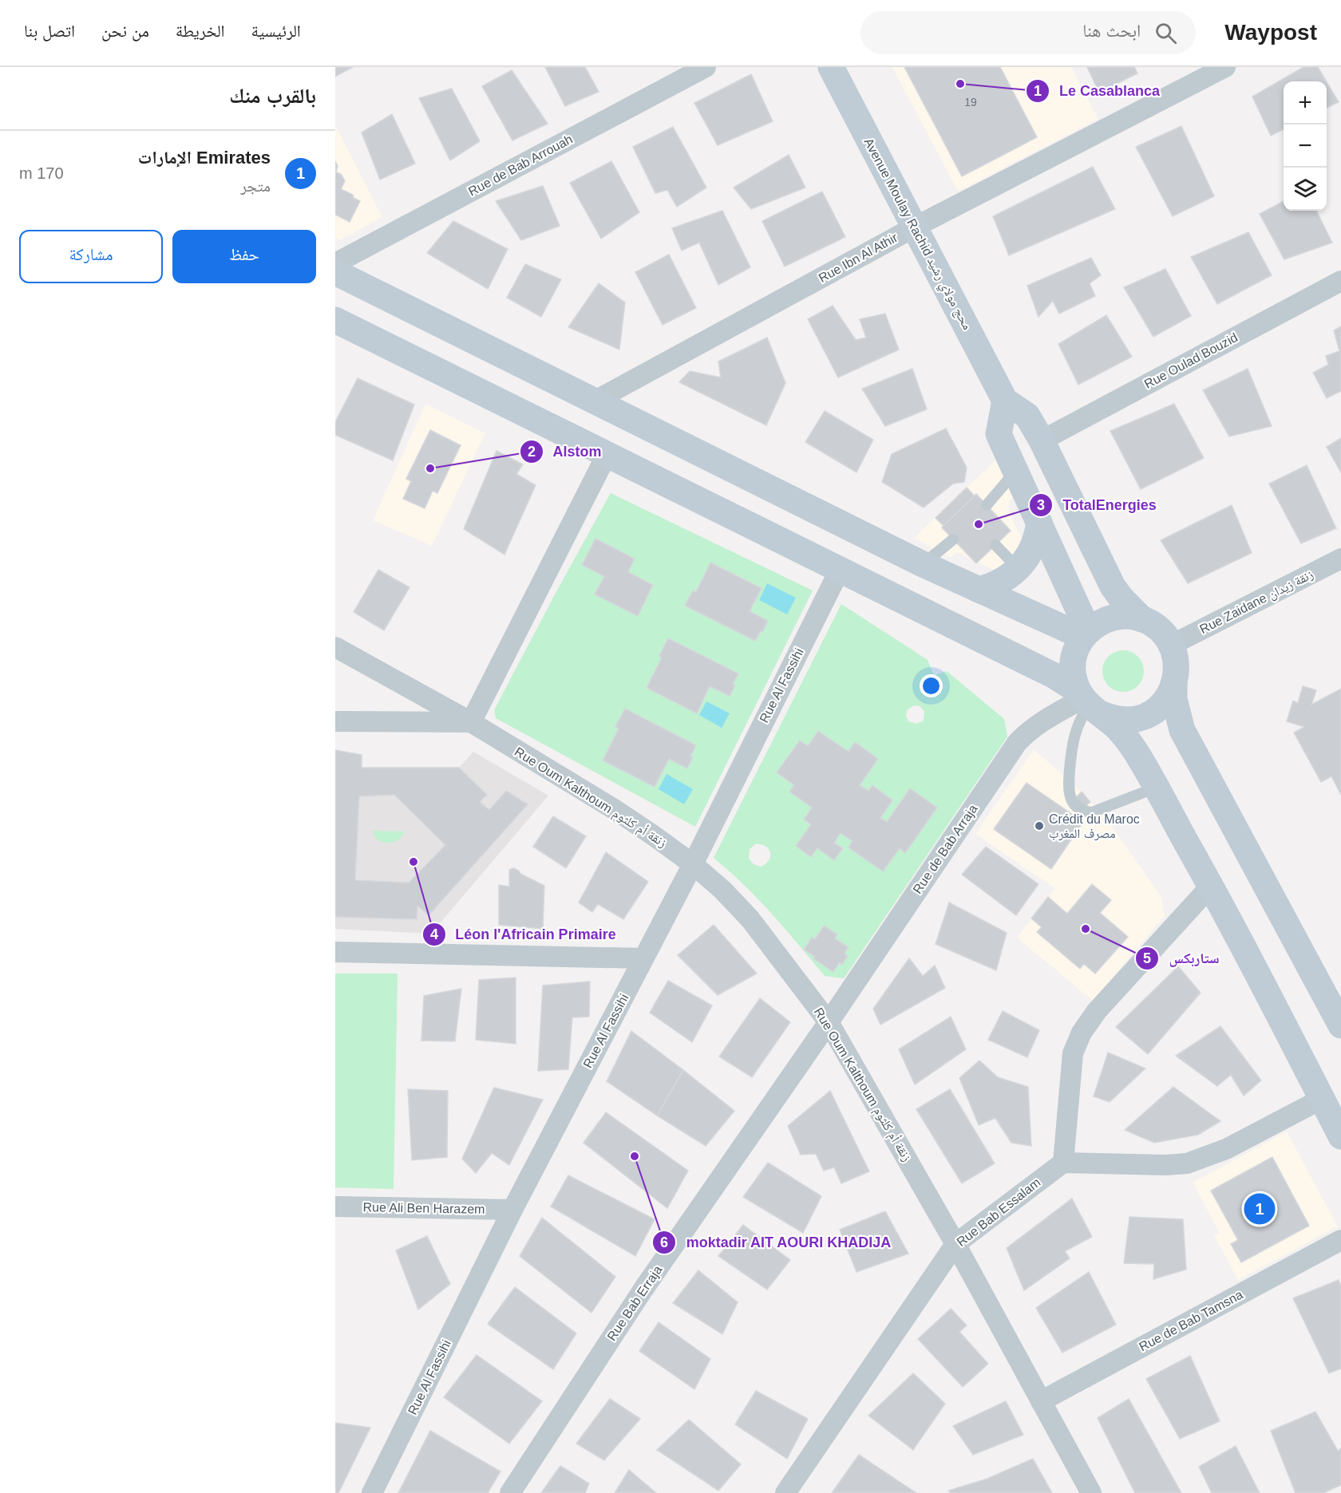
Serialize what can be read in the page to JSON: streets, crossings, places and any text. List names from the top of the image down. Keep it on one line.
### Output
{"streets":{"main road":["Avenue Moulay Rachid محج مولاي رشيد"],"street":["Rue de Bab Arrouah","Rue Ibn Al Athir","Rue Oulad Bouzid","Rue Zaidane زنقة زيدان","Rue Al Fassihi","Rue Oum Kalthoum زنقة أم كلثوم","Rue de Bab Arraja","Rue Ali Ben Harazem","Rue Bab Essalam","Rue Bab Erraja","Rue de Bab Tamsna"]},"crossings":[["Avenue Moulay Rachid محج مولاي رشيد","Rue Ibn Al Athir"],["Avenue Moulay Rachid محج مولاي رشيد","Rue Oulad Bouzid"],["Avenue Moulay Rachid محج مولاي رشيد","Rue Zaidane زنقة زيدان"],["Avenue Moulay Rachid محج مولاي رشيد","Rue de Bab Arraja"],["Rue Zaidane زنقة زيدان","Rue de Bab Arraja"],["Rue Al Fassihi","Rue Oum Kalthoum زنقة أم كلثوم"],["Rue Al Fassihi","Rue Ali Ben Harazem"],["Rue Oum Kalthoum زنقة أم كلثوم","Rue de Bab Arraja"],["Rue Oum Kalthoum زنقة أم كلثوم","Rue Bab Essalam"],["Rue Oum Kalthoum زنقة أم كلثوم","Rue Bab Erraja"],["Rue Oum Kalthoum زنقة أم كلثوم","Rue de Bab Tamsna"],["Rue de Bab Arraja","Rue Bab Erraja"]],"places":["Le Casablanca","Alstom","TotalEnergies","Crédit du Maroc مصرف المغرب","Léon l'Africain Primaire","ستاربكس","moktadir AIT AOURI KHADIJA"],"house_numbers":["19"],"page":{"header":"Waypost","search":"ابحث هنا","nav":["الرئيسية","الخريطة","من نحن","اتصل بنا"],"heading":"بالقرب منك","map_buttons":["+","−"],"list":[{"mark":"1","name":"Emirates الإمارات","note":"متجر","value":"170 m"}],"buttons":["حفظ","مشاركة"],"pins":"1"}}
